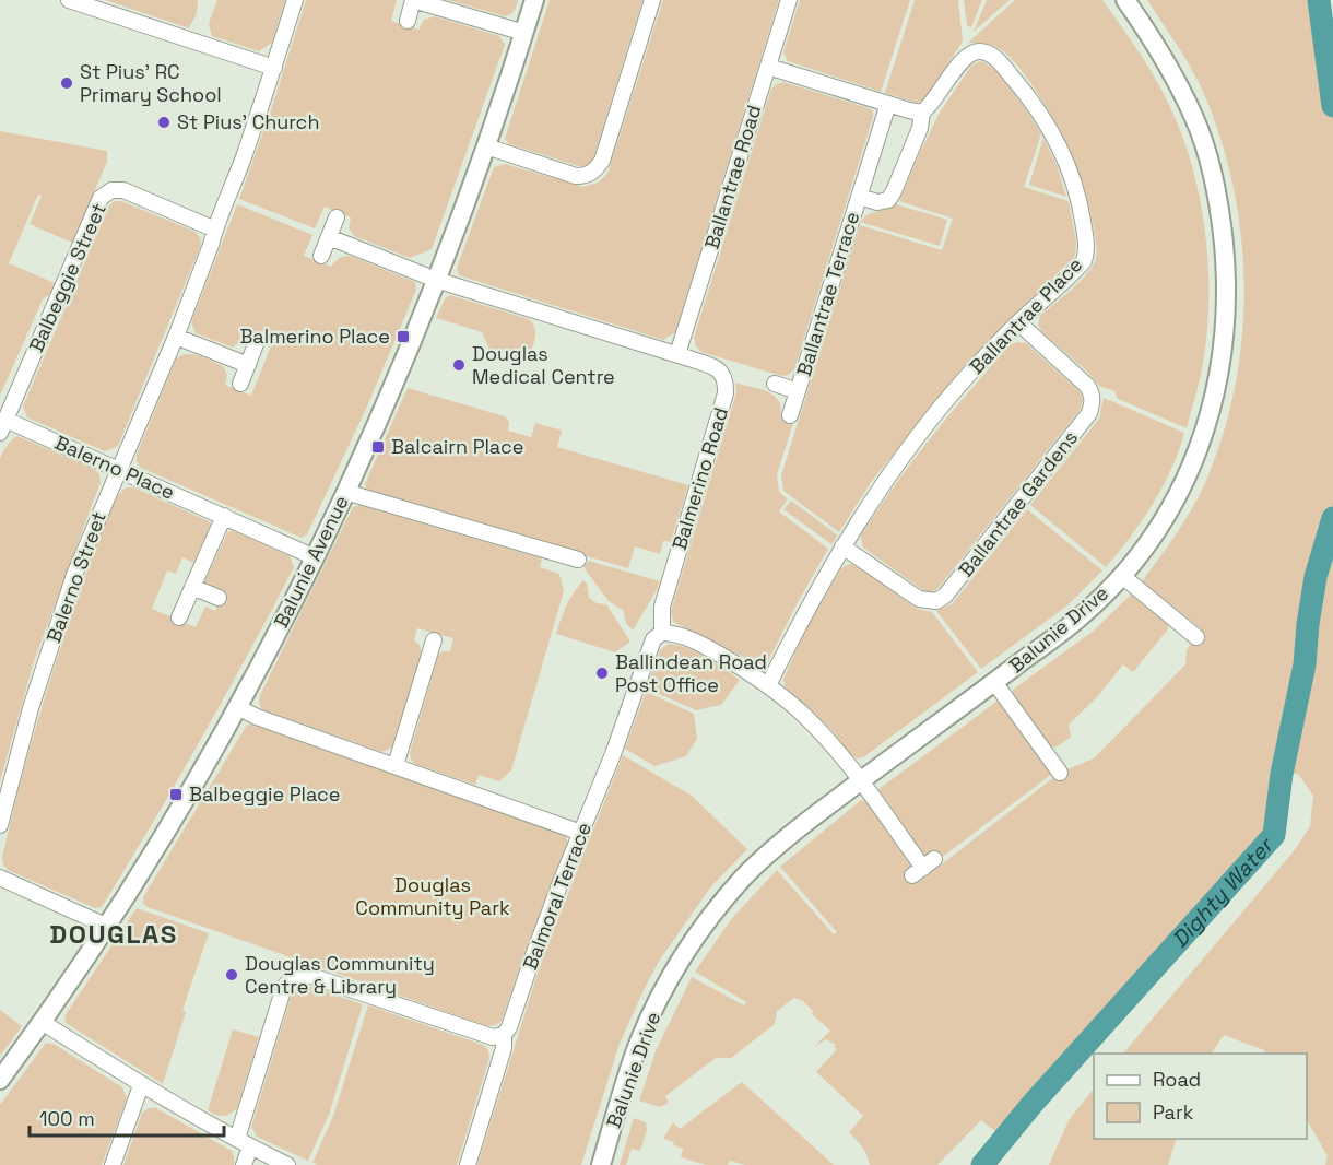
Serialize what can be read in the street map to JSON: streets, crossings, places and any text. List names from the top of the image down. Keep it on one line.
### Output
{"streets":{"street":["Ballantrae Road","Balbeggie Street","Ballantrae Terrace","Ballantrae Place","Balerno Place","Balmerino Road","Ballantrae Gardens","Balunie Avenue","Balerno Street","Balunie Drive","Balmoral Terrace"]},"crossings":[["Ballantrae Road","Balmerino Road"],["Balbeggie Street","Balerno Place"],["Balbeggie Street","Balerno Street"],["Ballantrae Terrace","Ballantrae Place"],["Ballantrae Place","Ballantrae Gardens"],["Balerno Place","Balunie Avenue"],["Balerno Place","Balerno Street"],["Balmerino Road","Balunie Avenue"],["Balmerino Road","Balmoral Terrace"]],"districts":["DOUGLAS"],"water":["Dighty Water"],"parks":["Douglas Community Park"],"places":{"other":["St Pius' RC Primary School","St Pius' Church","Douglas Medical Centre","Ballindean Road Post Office","Douglas Community Centre & Library"],"transit":["Balmerino Place","Balcairn Place","Balbeggie Place"]},"legend":["Road","Park"],"scale_bar":"100 m"}
